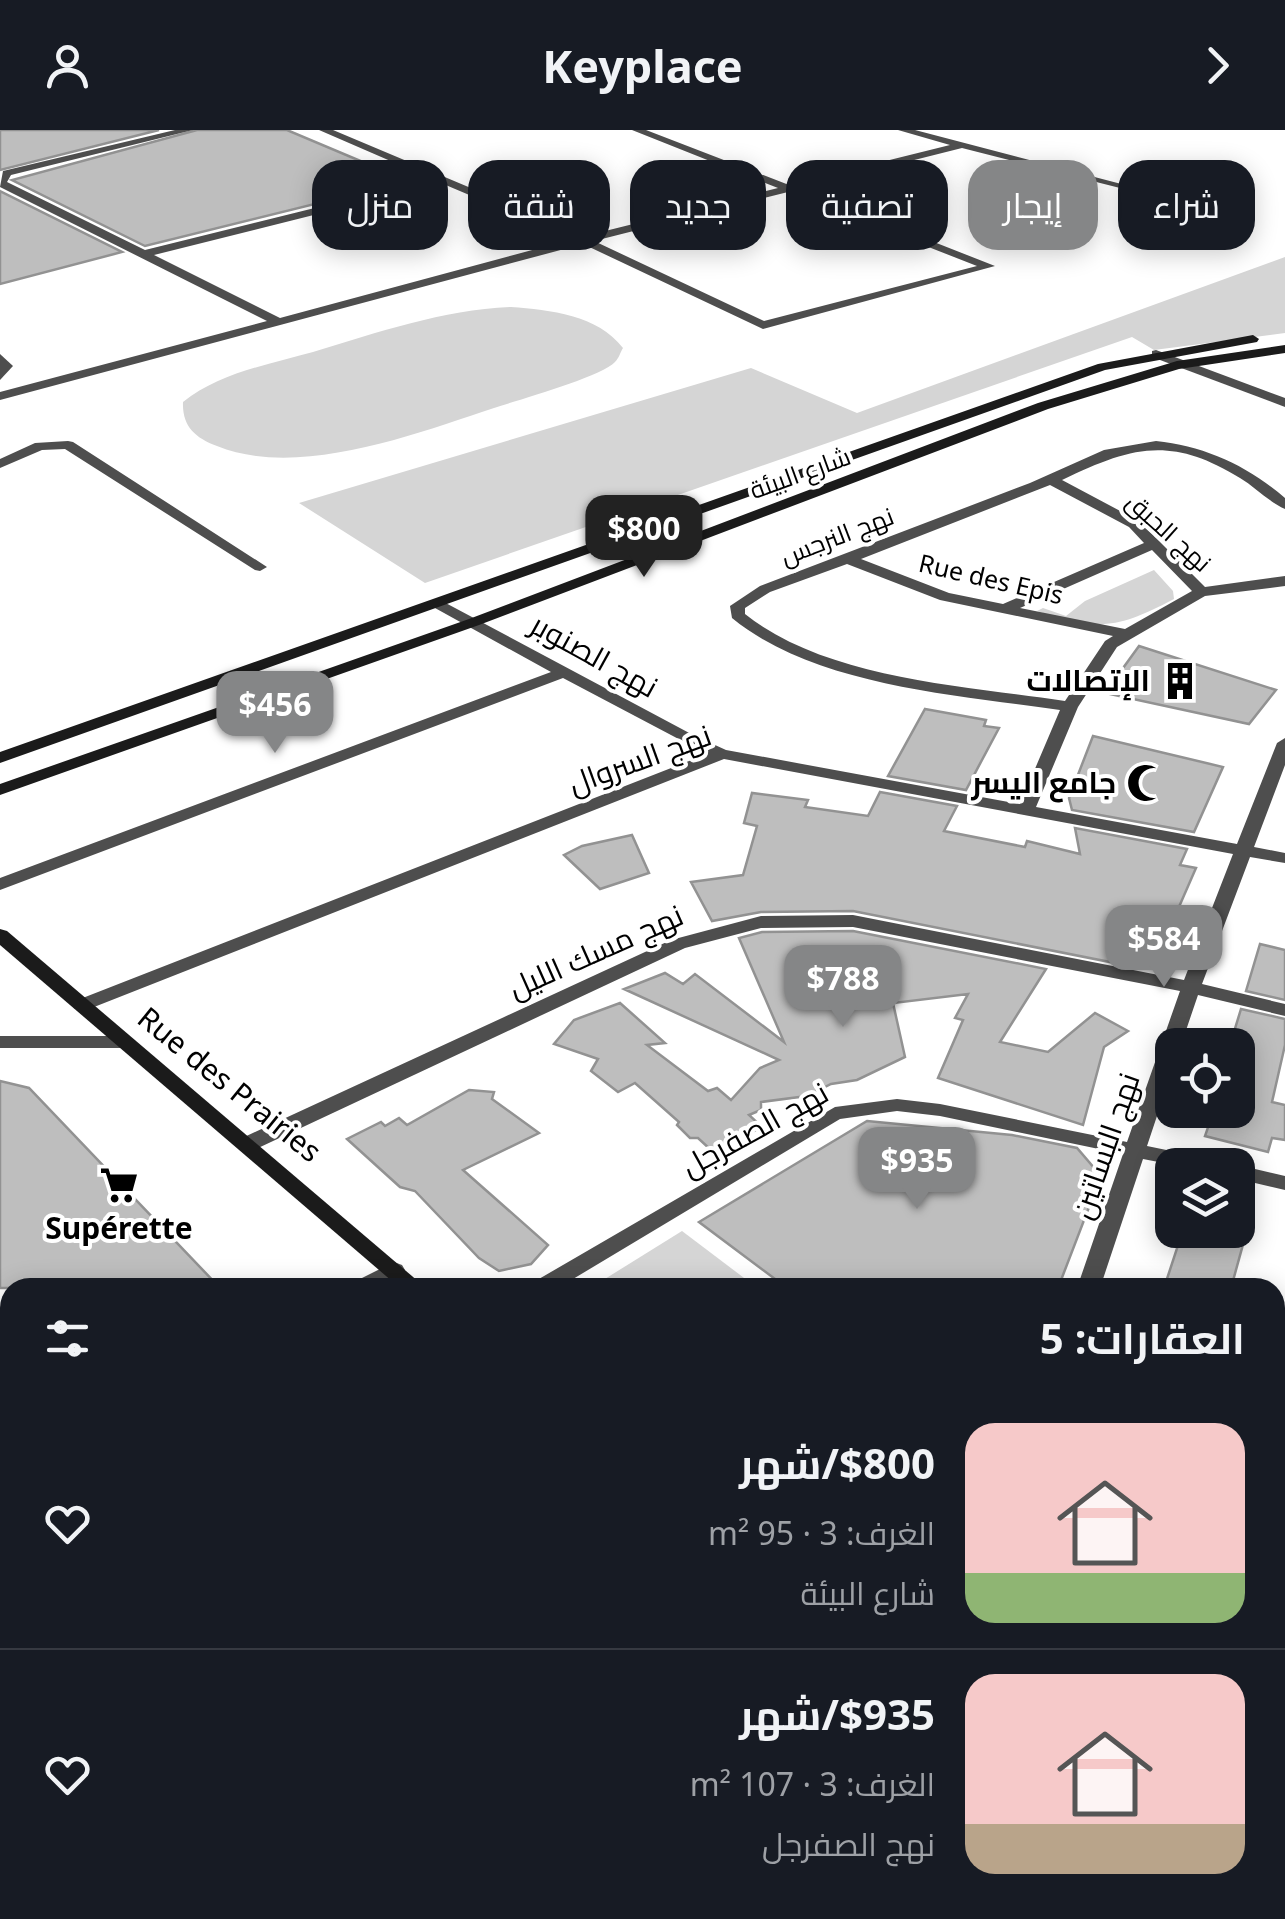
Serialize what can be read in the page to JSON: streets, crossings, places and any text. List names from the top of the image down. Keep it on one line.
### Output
{"streets":{"street":["شارع البيئة","نهج الحبق","نهج النرجس","Rue des Epis","نهج الصنوبر","نهج السروال","نهج مسك الليل","Rue des Prairies","نهج الصفرجل","نهج البساتين"]},"crossings":[["شارع البيئة","نهج الصنوبر"],["نهج الحبق","نهج النرجس"],["نهج النرجس","Rue des Epis"],["نهج الصنوبر","نهج السروال"],["نهج السروال","Rue des Prairies"],["نهج السروال","نهج البساتين"],["نهج مسك الليل","Rue des Prairies"],["نهج مسك الليل","نهج البساتين"],["نهج الصفرجل","نهج البساتين"]],"places":{"building":["الإتصالات"],"mosque":["جامع اليسر"],"supermarket":["Supérette"]},"page":{"header":"Keyplace","chip":["شراء","إيجار","تصفية","جديد","شقة","منزل"],"price":["$800","$456","$584","$788","$935"],"heading":"العقارات: 5","list":[{"name":"$800/شهر","note":"الغرف: 3 · 95 m² · شارع البيئة"},{"name":"$935/شهر","note":"الغرف: 3 · 107 m² · نهج الصفرجل"}]}}
